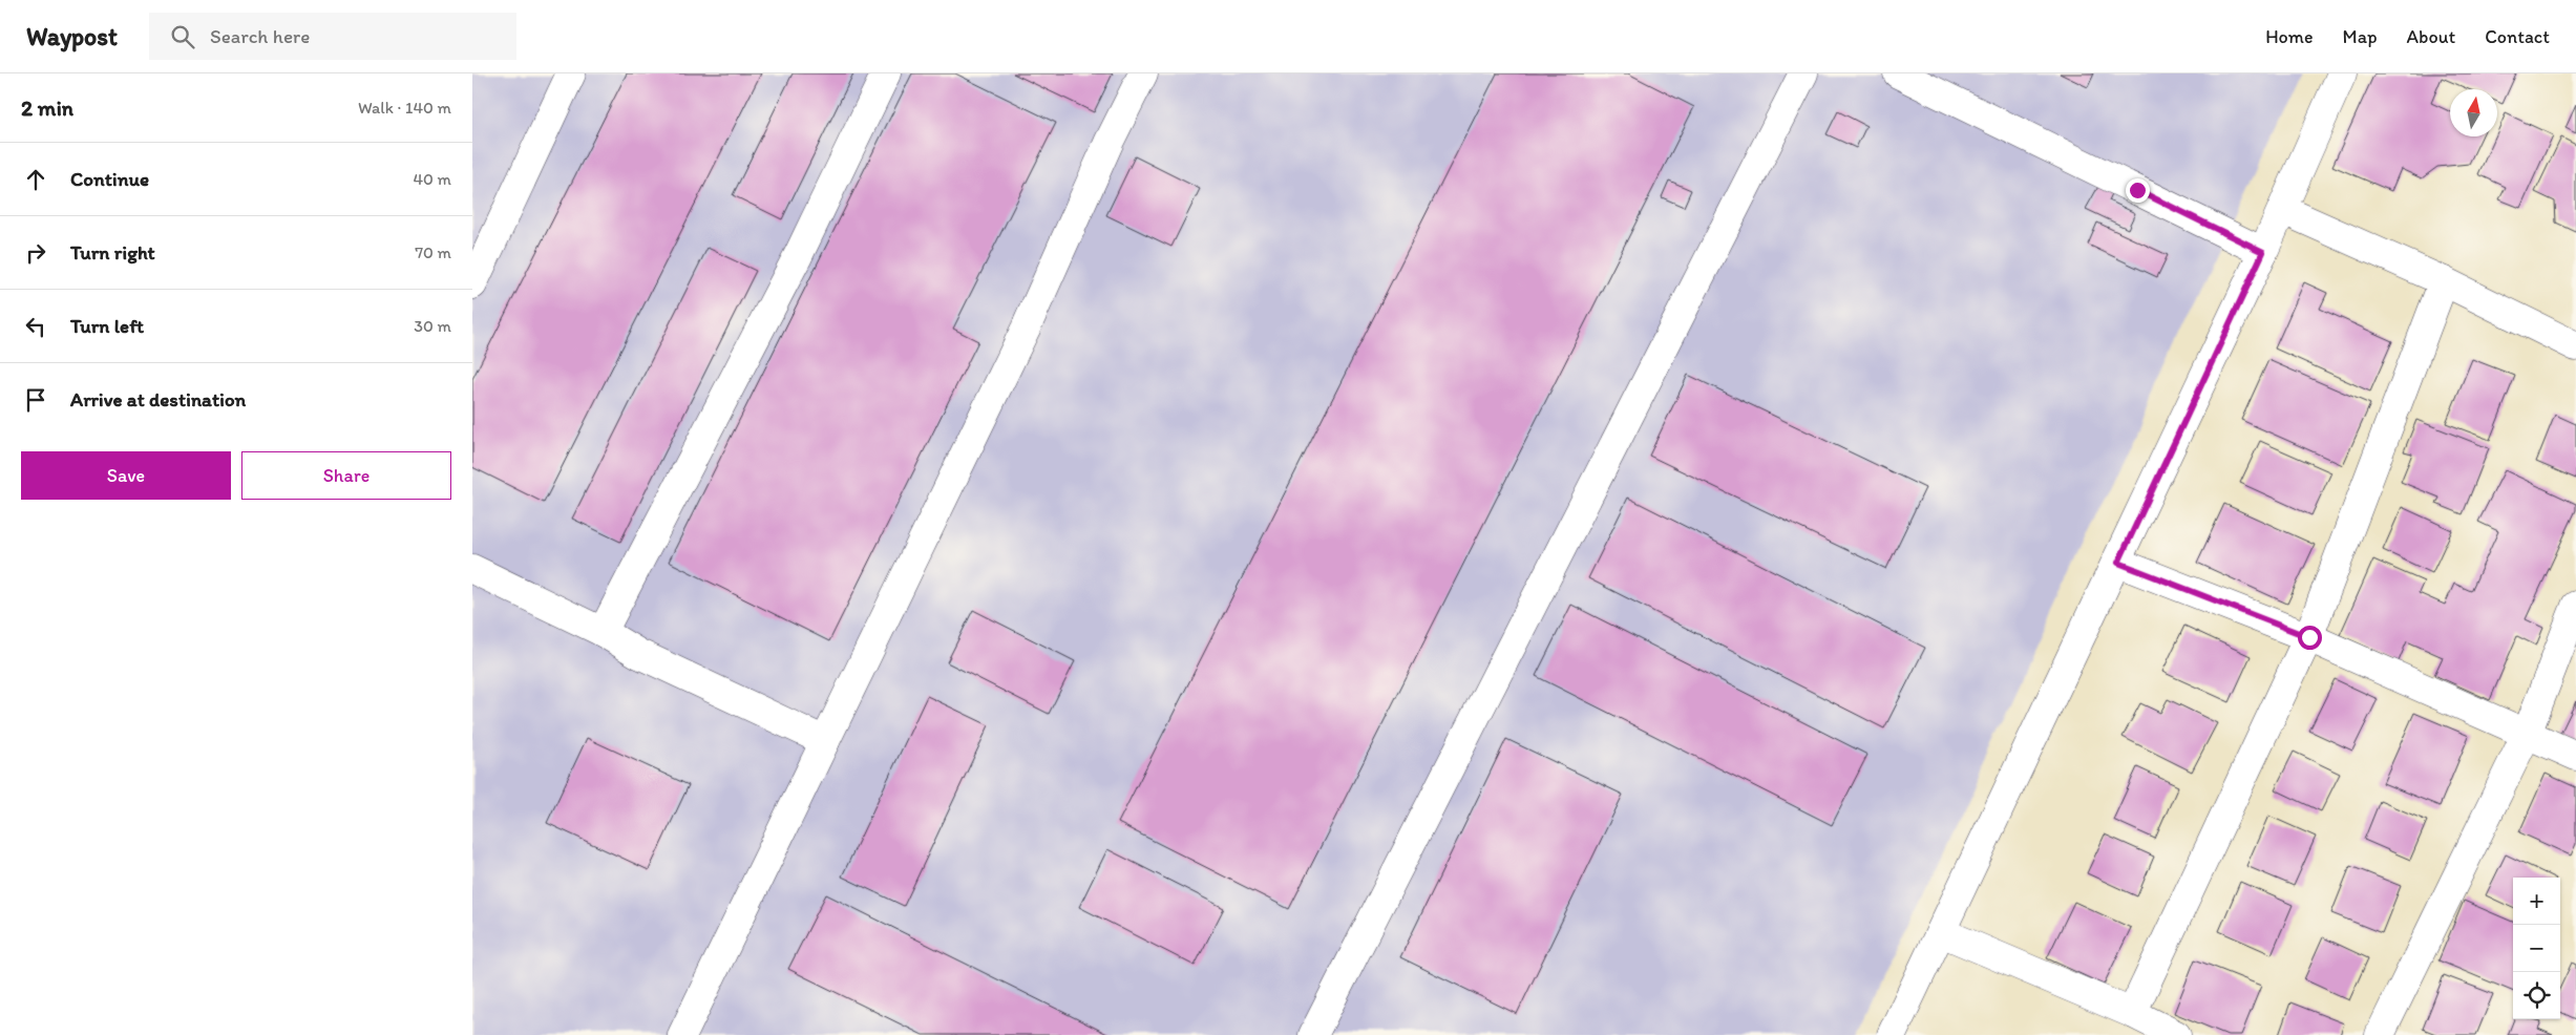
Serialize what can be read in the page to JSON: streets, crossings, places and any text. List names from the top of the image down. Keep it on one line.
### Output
{"north":"top","page":{"header":"Waypost","search":"Search here","nav":["Home","Map","About","Contact"],"heading":["2 min","Walk · 140 m"],"list":[["Continue","40 m"],["Turn right","70 m"],["Turn left","30 m"],"Arrive at destination"],"buttons":["Save","Share"],"map_buttons":["+","−"]}}
